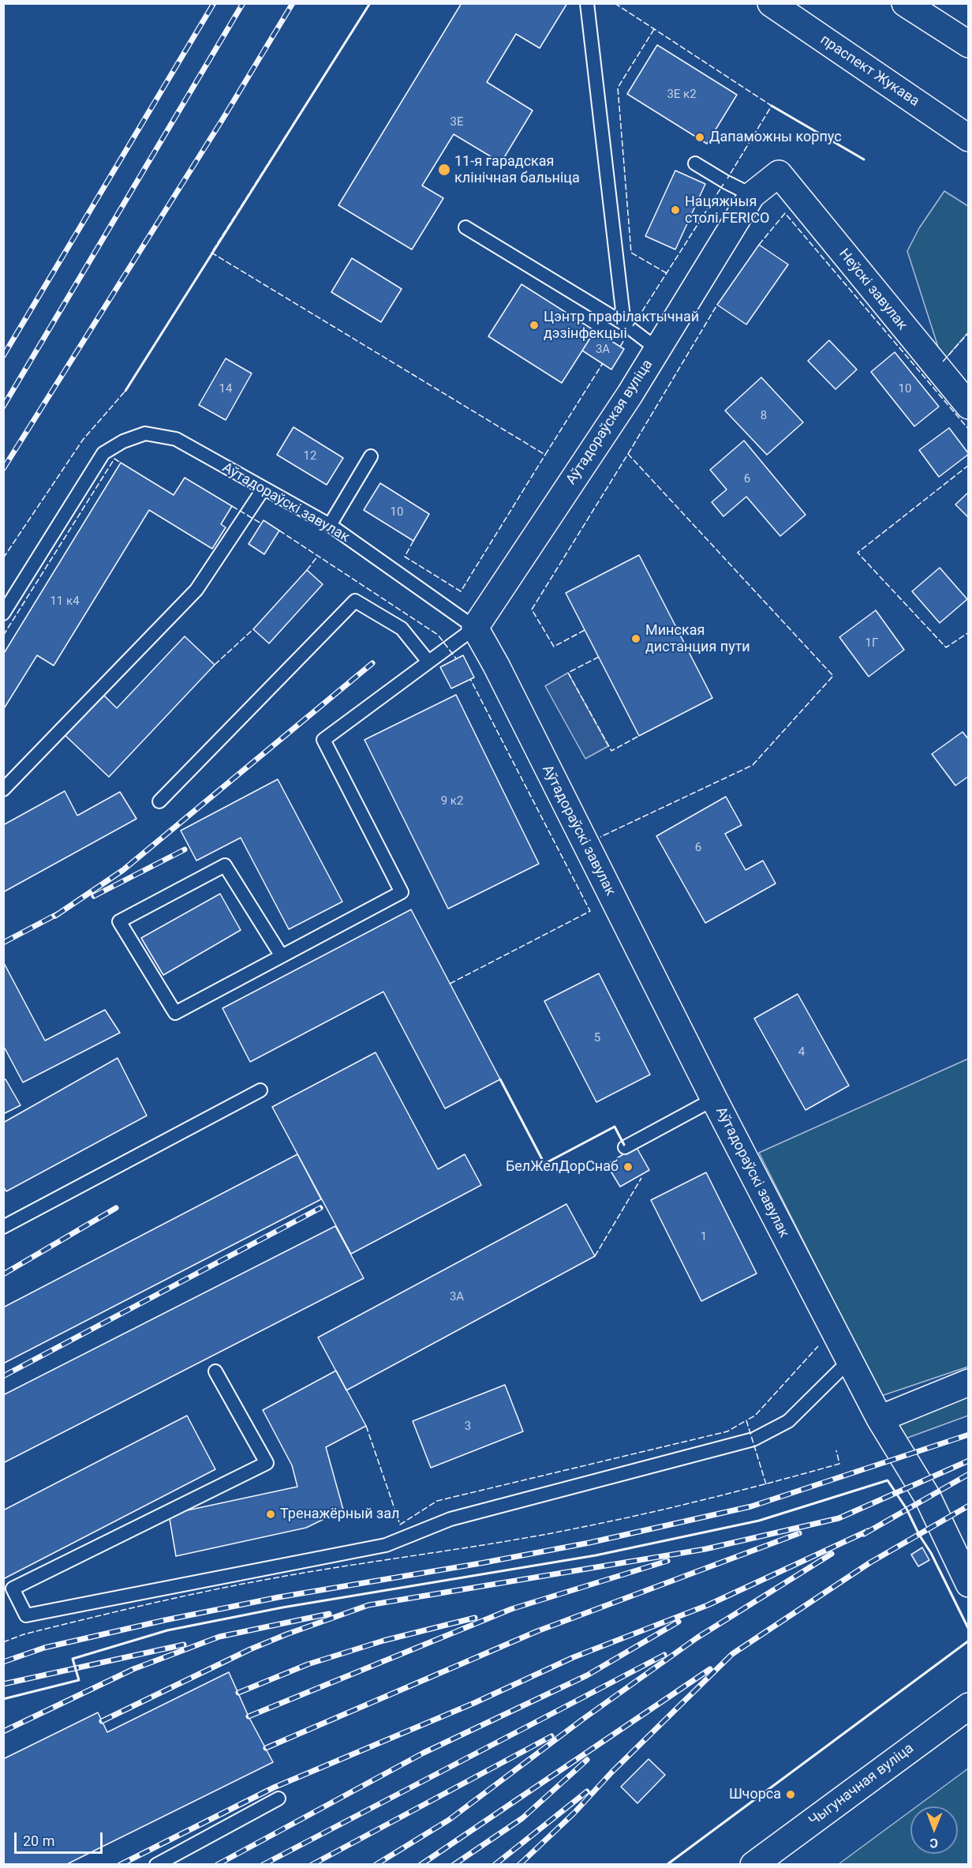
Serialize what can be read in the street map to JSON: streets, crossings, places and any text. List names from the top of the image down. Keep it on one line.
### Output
{"streets":{"street":["праспект Жукава","Неўскі завулак","Аўтадораўская вуліца","Аўтадораўскі завулак","Чыгуначная вуліца"]},"crossings":[["Неўскі завулак","Аўтадораўская вуліца"],["Аўтадораўская вуліца","Аўтадораўскі завулак"]],"places":["Дапаможны корпус","11-я гарадская клінічная бальніца","Нацяжныя столі FERICO","Цэнтр прафілактычнай дэзінфекцыі","Минская дистанция пути","БелЖелДорСнаб","Тренажёрный зал","Шчорса"],"house_numbers":["3Е к2","3Е","3А","14","10","8","12","6","10","11 к4","1Г","9 к2","6","5","4","1","3А","3"],"scale_bar":"20 m","north":"bottom"}
